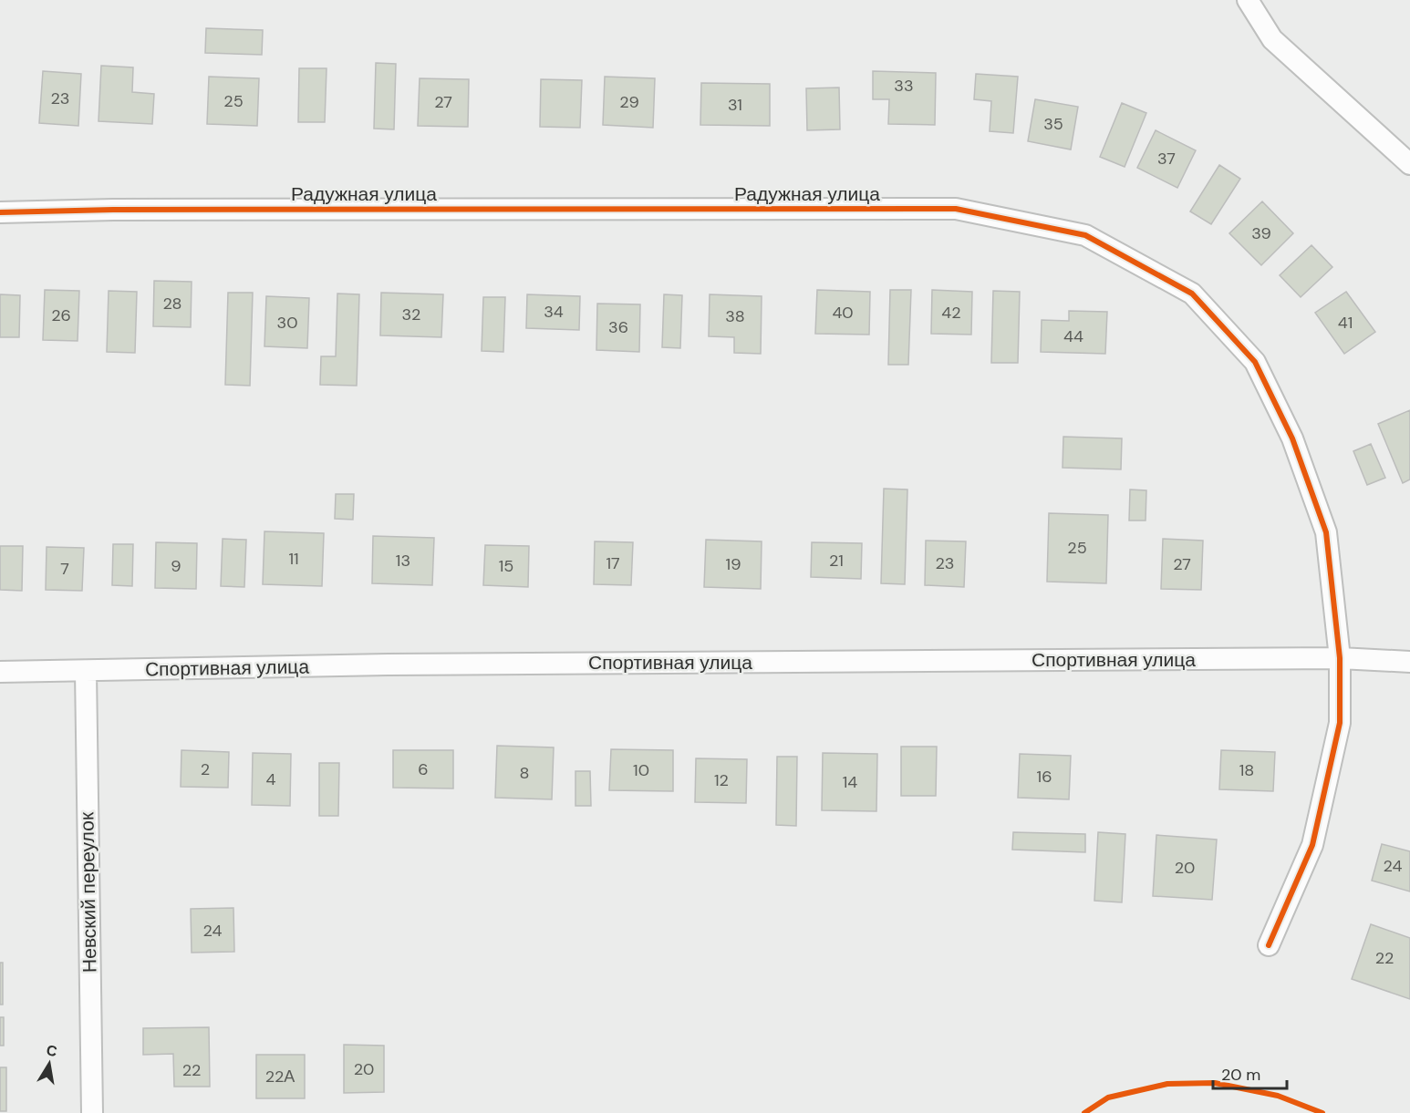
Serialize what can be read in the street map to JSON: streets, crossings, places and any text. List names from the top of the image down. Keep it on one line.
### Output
{"streets":{"street":["Радужная улица","Спортивная улица","Невский переулок"]},"crossings":[["Радужная улица","Спортивная улица"],["Спортивная улица","Невский переулок"]],"house_numbers":["33","23","25","27","29","31","35","37","39","28","34","40","42","32","26","38","30","41","36","44","25","11","13","21","17","23","19","27","9","15","7","2","6","10","18","8","16","4","12","14","24","20","24","22","20","22","22А"],"scale_bar":"20 m","north":"top"}
